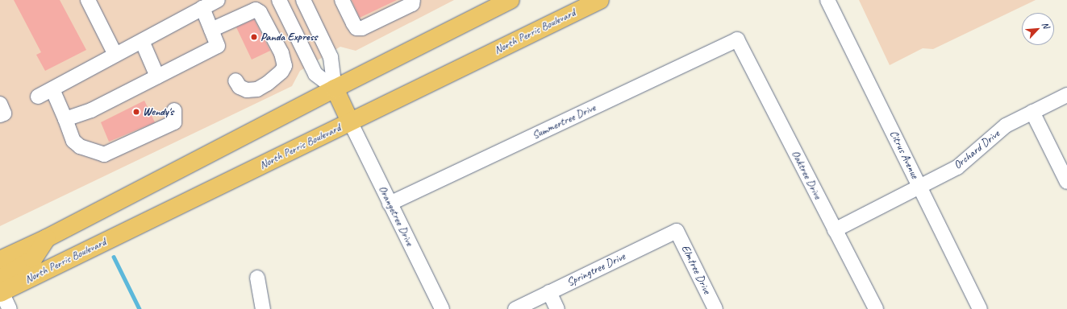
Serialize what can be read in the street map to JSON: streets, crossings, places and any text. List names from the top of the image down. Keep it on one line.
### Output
{"streets":{"main road":["North Perris Boulevard"],"street":["Summertree Drive","Orchard Drive","Citrus Avenue","Oaktree Drive","Orangetree Drive","Springtree Drive","Elmtree Drive"]},"crossings":[["North Perris Boulevard","Orangetree Drive"],["Summertree Drive","Oaktree Drive"],["Summertree Drive","Orangetree Drive"],["Orchard Drive","Citrus Avenue"],["Orchard Drive","Oaktree Drive"],["Springtree Drive","Elmtree Drive"]],"places":["Panda Express","Wendy's"],"north":"top right"}
